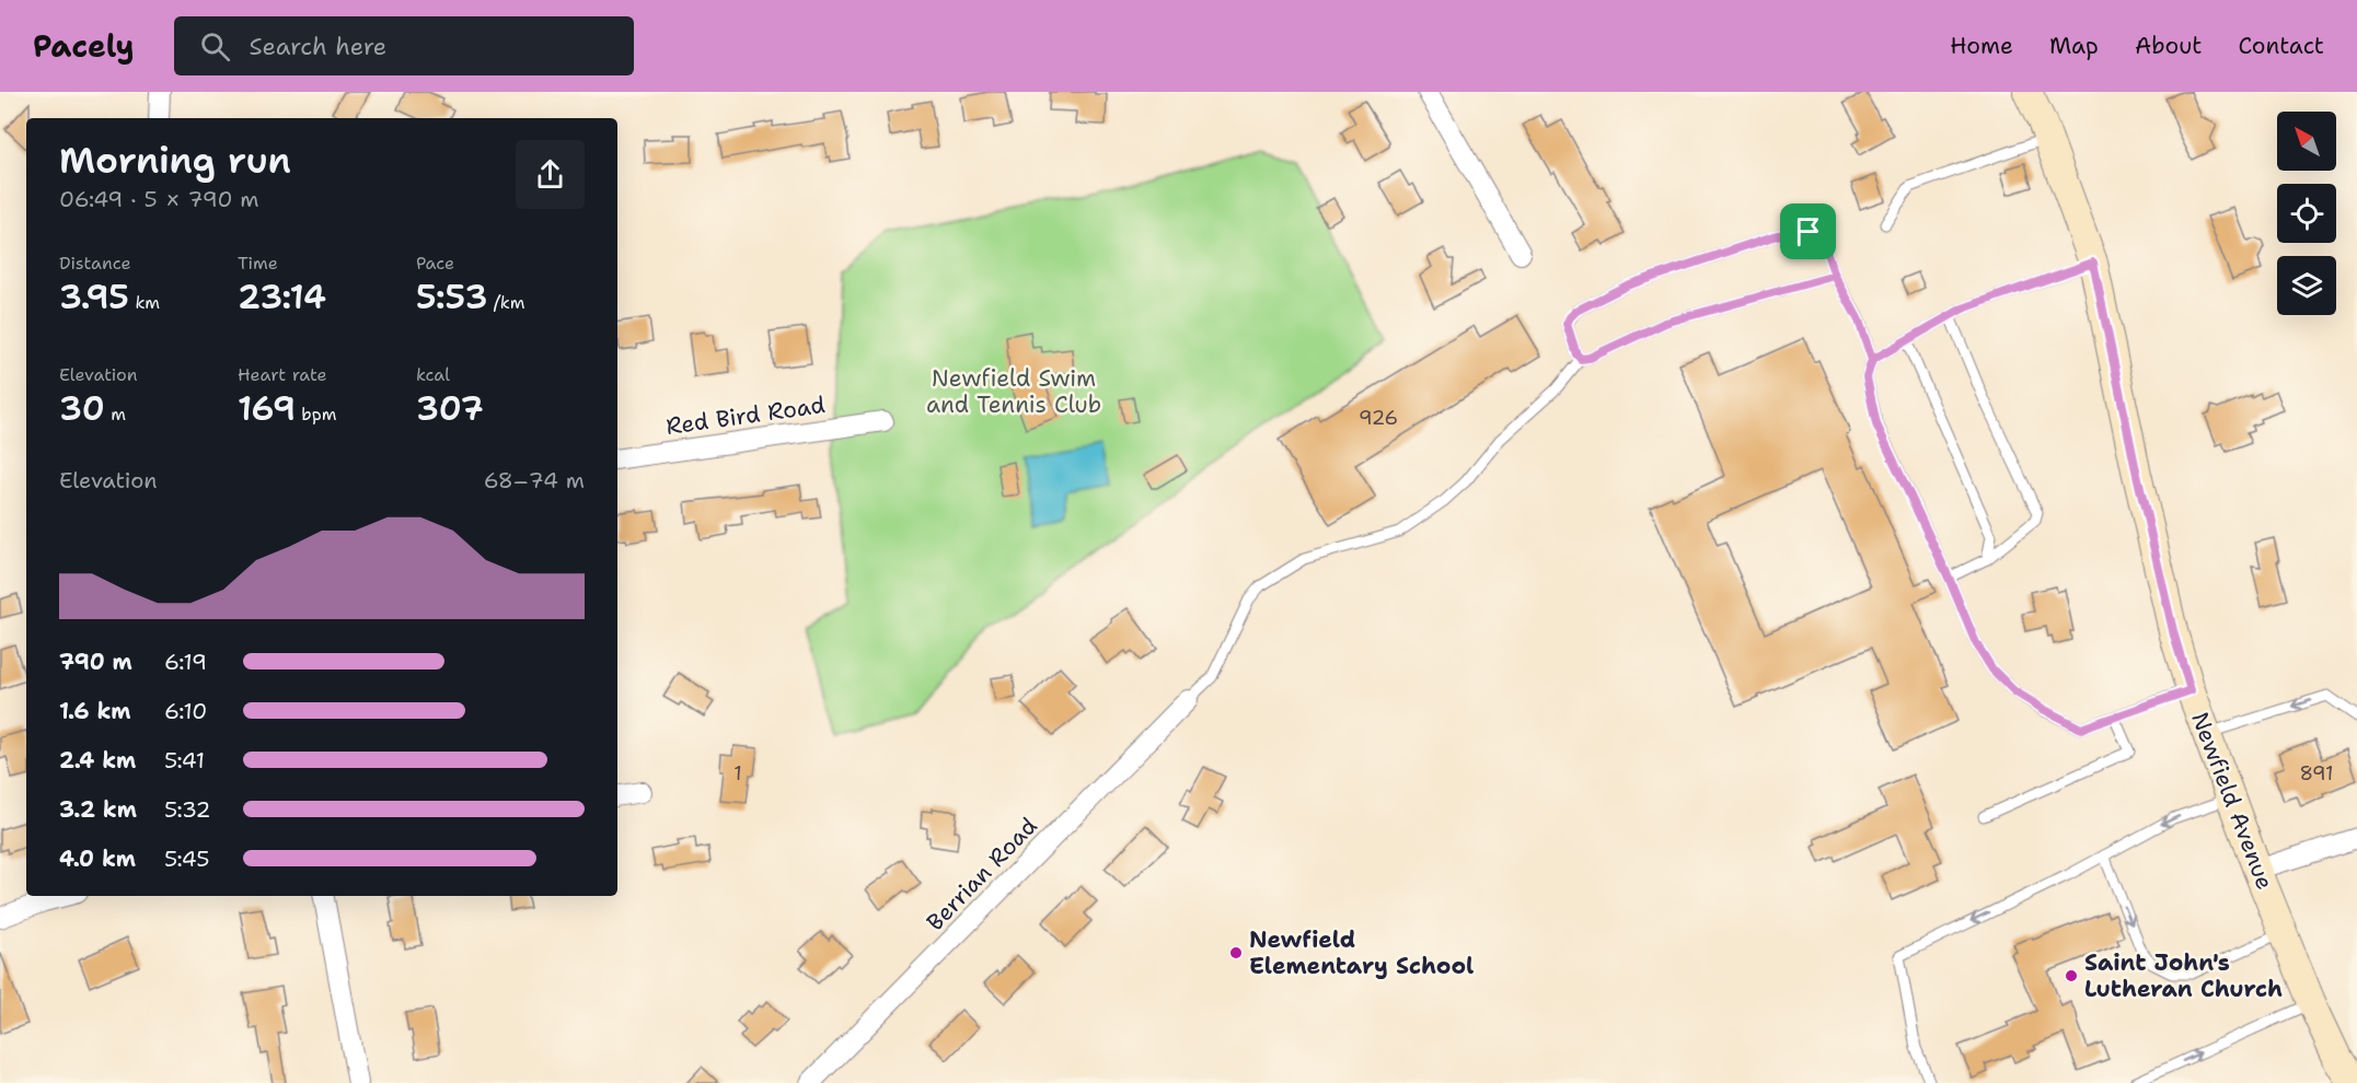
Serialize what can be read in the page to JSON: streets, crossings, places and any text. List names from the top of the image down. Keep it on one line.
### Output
{"streets":{"main road":["Newfield Avenue"],"street":["Red Bird Road","Berrian Road"]},"parks":["Newfield Swim and Tennis Club"],"places":["Newfield Elementary School","Saint John's Lutheran Church"],"house_numbers":["926","1","891"],"north":"top left","page":{"header":"Pacely","search":"Search here","nav":["Home","Map","About","Contact"],"heading":["Morning run","06:49 · 5 × 790 m"],"stats":[["Distance","3.95 km"],["Time","23:14"],["Pace","5:53 /km"],["Elevation","30 m"],["Heart rate","169 bpm"],["kcal","307"]],"chart":["Elevation","68–74 m"],"list":[{"name":"790 m","note":"6:19"},{"name":"1.6 km","note":"6:10"},{"name":"2.4 km","note":"5:41"},{"name":"3.2 km","note":"5:32"},{"name":"4.0 km","note":"5:45"}]}}
